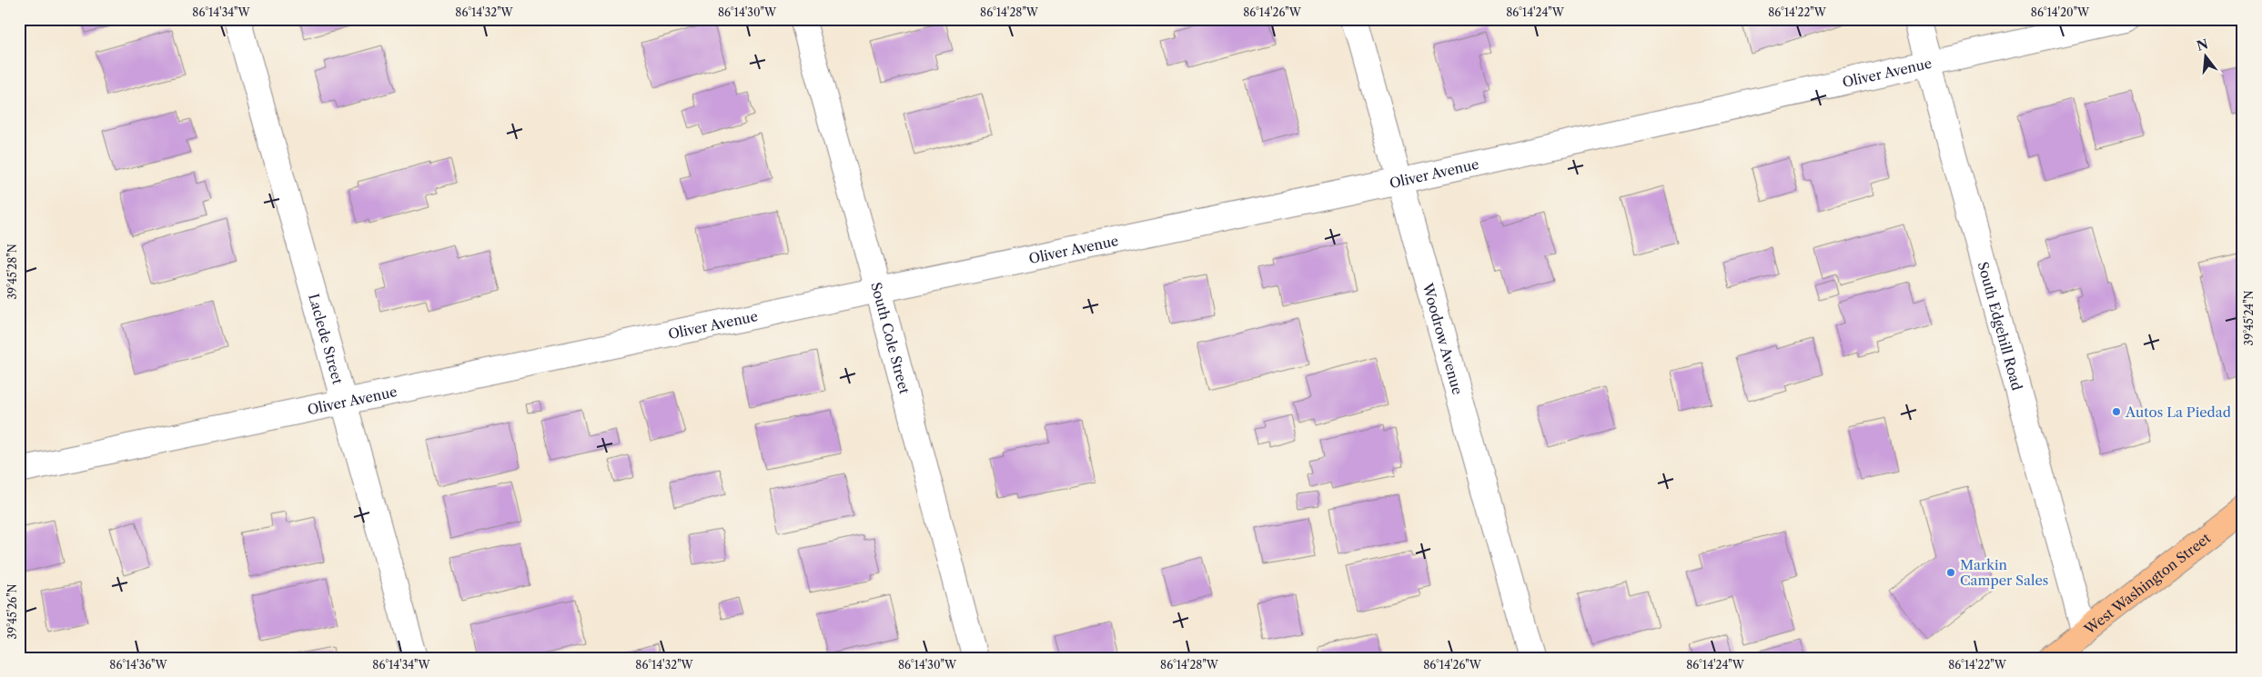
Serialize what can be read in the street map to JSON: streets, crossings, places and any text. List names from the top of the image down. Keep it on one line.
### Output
{"streets":{"main road":["West Washington Street"],"street":["Oliver Avenue","South Edgehill Road","South Cole Street","Woodrow Avenue","Laclede Street"]},"crossings":[["Oliver Avenue","South Edgehill Road"],["Oliver Avenue","South Cole Street"],["Oliver Avenue","Woodrow Avenue"],["Oliver Avenue","Laclede Street"],["South Edgehill Road","West Washington Street"]],"places":["Autos La Piedad","Markin Camper Sales"],"north":"top","coordinates":["86°14'34\"W","86°14'32\"W","86°14'30\"W","86°14'28\"W","86°14'26\"W","86°14'24\"W","86°14'22\"W","86°14'20\"W","39°45'28\"N","39°45'24\"N","39°45'26\"N","86°14'36\"W"]}
